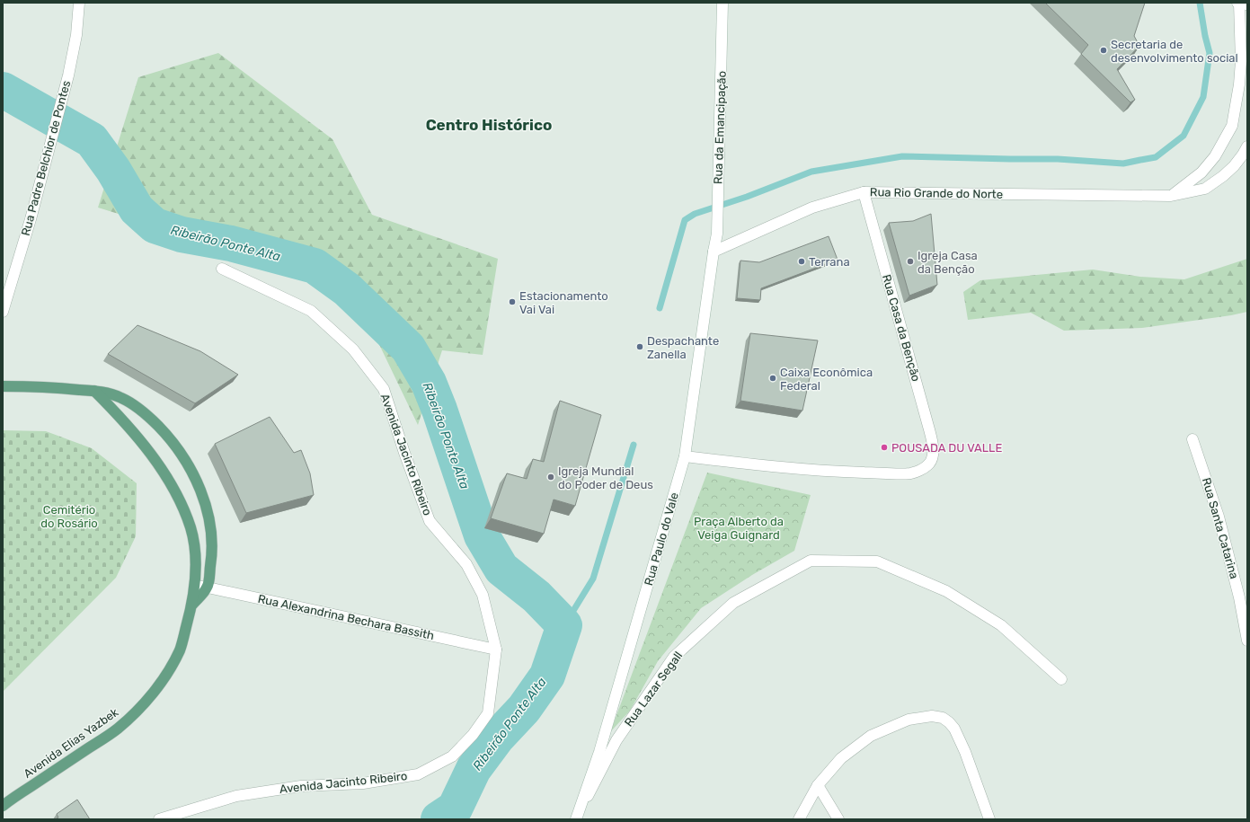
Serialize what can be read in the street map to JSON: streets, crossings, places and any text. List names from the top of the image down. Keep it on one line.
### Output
{"streets":{"main road":["Avenida Elias Yazbek"],"street":["Rua da Emancipação","Rua Padre Belchior de Pontes","Rua Rio Grande do Norte","Rua Casa da Benção","Avenida Jacinto Ribeiro","Rua Santa Catarina","Rua Paulo do Vale","Rua Alexandrina Bechara Bassith","Rua Lazar Segall"]},"crossings":[["Rua da Emancipação","Rua Rio Grande do Norte"],["Rua da Emancipação","Rua Paulo do Vale"],["Rua Rio Grande do Norte","Rua Casa da Benção"],["Rua Rio Grande do Norte","Rua Paulo do Vale"],["Rua Casa da Benção","Rua Paulo do Vale"],["Avenida Jacinto Ribeiro","Rua Alexandrina Bechara Bassith"],["Rua Paulo do Vale","Rua Lazar Segall"],["Rua Alexandrina Bechara Bassith","Avenida Elias Yazbek"]],"districts":["Centro Histórico"],"water":["Ribeirão Ponte Alta"],"parks":["Cemitério do Rosário","Praça Alberto da Veiga Guignard"],"places":["Secretaria de desenvolvimento social","Terrana","Igreja Casa da Benção","Estacionamento Vai Vai","Despachante Zanella","Caixa Econômica Federal","POUSADA DU VALLE","Igreja Mundial do Poder de Deus"]}
